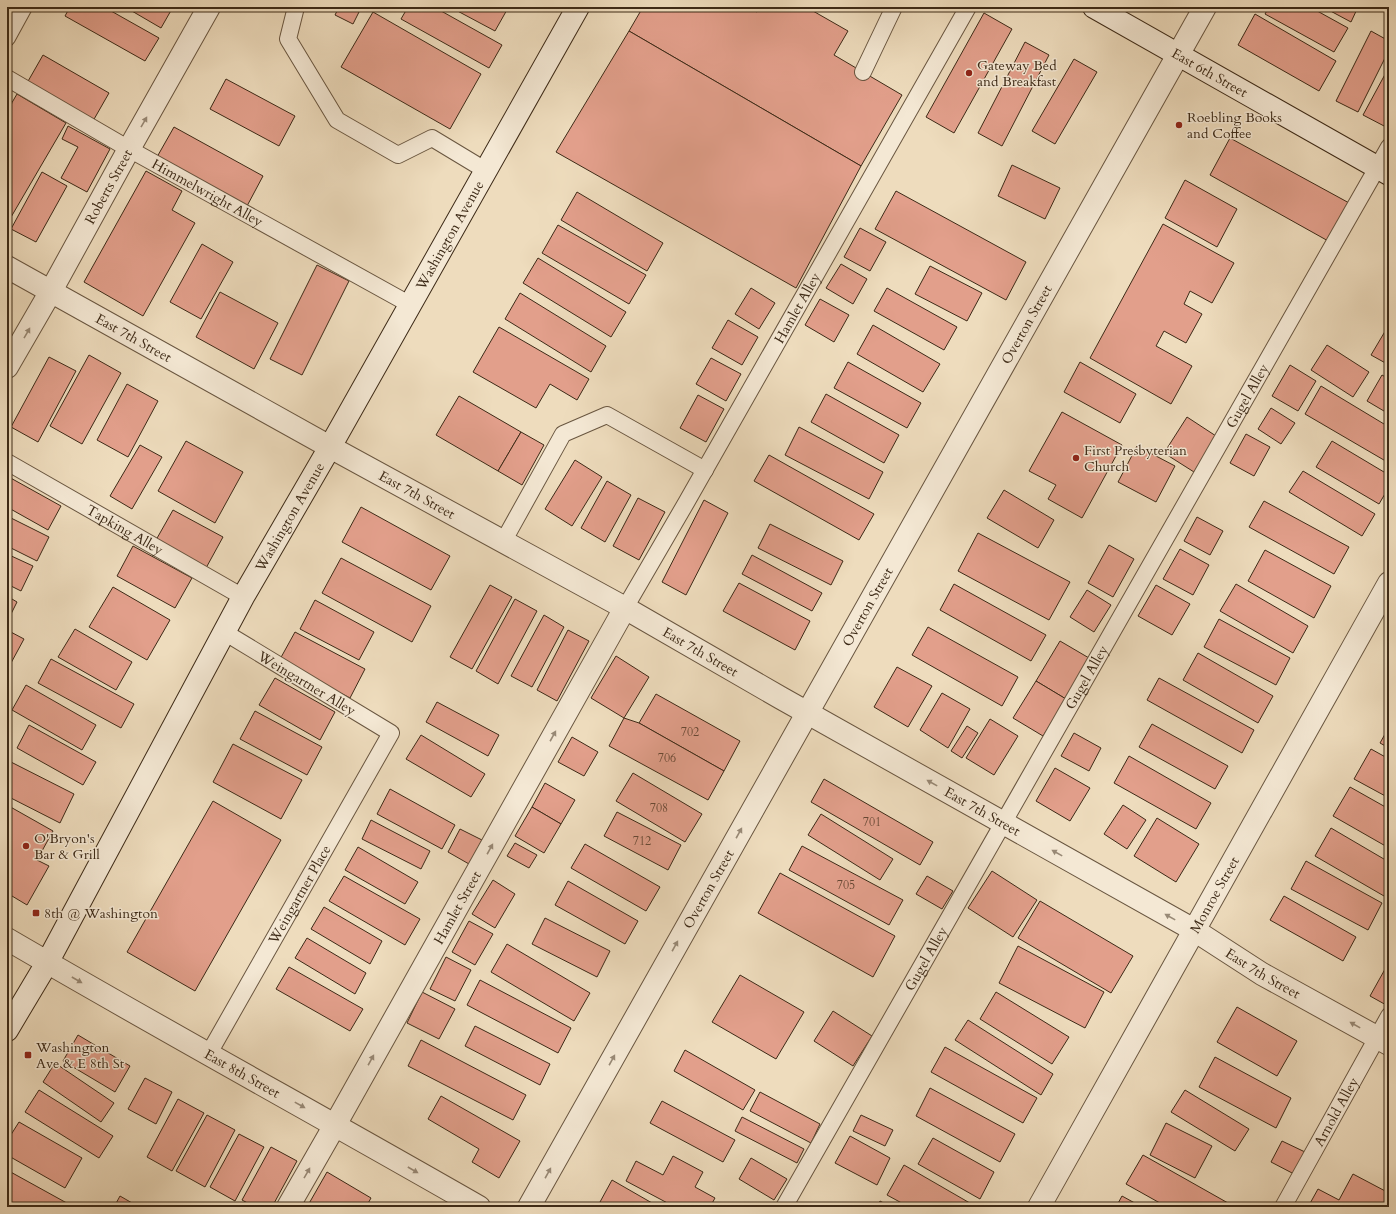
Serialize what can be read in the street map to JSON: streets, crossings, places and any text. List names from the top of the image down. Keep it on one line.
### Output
{"streets":{"street":["East 6th Street","Roberts Street","Washington Avenue","Overton Street","East 7th Street","Monroe Street","Hamlet Street","East 8th Street"],"lane":["Himmelwright Alley","Hamlet Alley","Gugel Alley","Tapking Alley","Weingartner Alley","Weingartner Place","Arnold Alley"]},"crossings":[["East 6th Street","Overton Street"],["East 6th Street","Gugel Alley"],["Roberts Street","Himmelwright Alley"],["Roberts Street","East 7th Street"],["Himmelwright Alley","Washington Avenue"],["Washington Avenue","East 7th Street"],["Washington Avenue","Tapking Alley"],["Washington Avenue","Weingartner Alley"],["Washington Avenue","East 8th Street"],["Hamlet Alley","East 7th Street"],["Hamlet Alley","Hamlet Street"],["Overton Street","East 7th Street"],["East 7th Street","Gugel Alley"],["East 7th Street","Monroe Street"],["East 7th Street","Hamlet Street"],["East 7th Street","Arnold Alley"],["Weingartner Alley","Weingartner Place"],["Weingartner Place","East 8th Street"],["Hamlet Street","East 8th Street"]],"one_way":["Roberts Street","Overton Street","East 7th Street","Hamlet Street","East 8th Street"],"places":{"other":["Gateway Bed and Breakfast","Roebling Books and Coffee","First Presbyterian Church","O'Bryon's Bar & Grill"],"transit":["8th @ Washington","Washington Ave & E 8th St"]},"house_numbers":["702","706","708","701","712","705"]}
